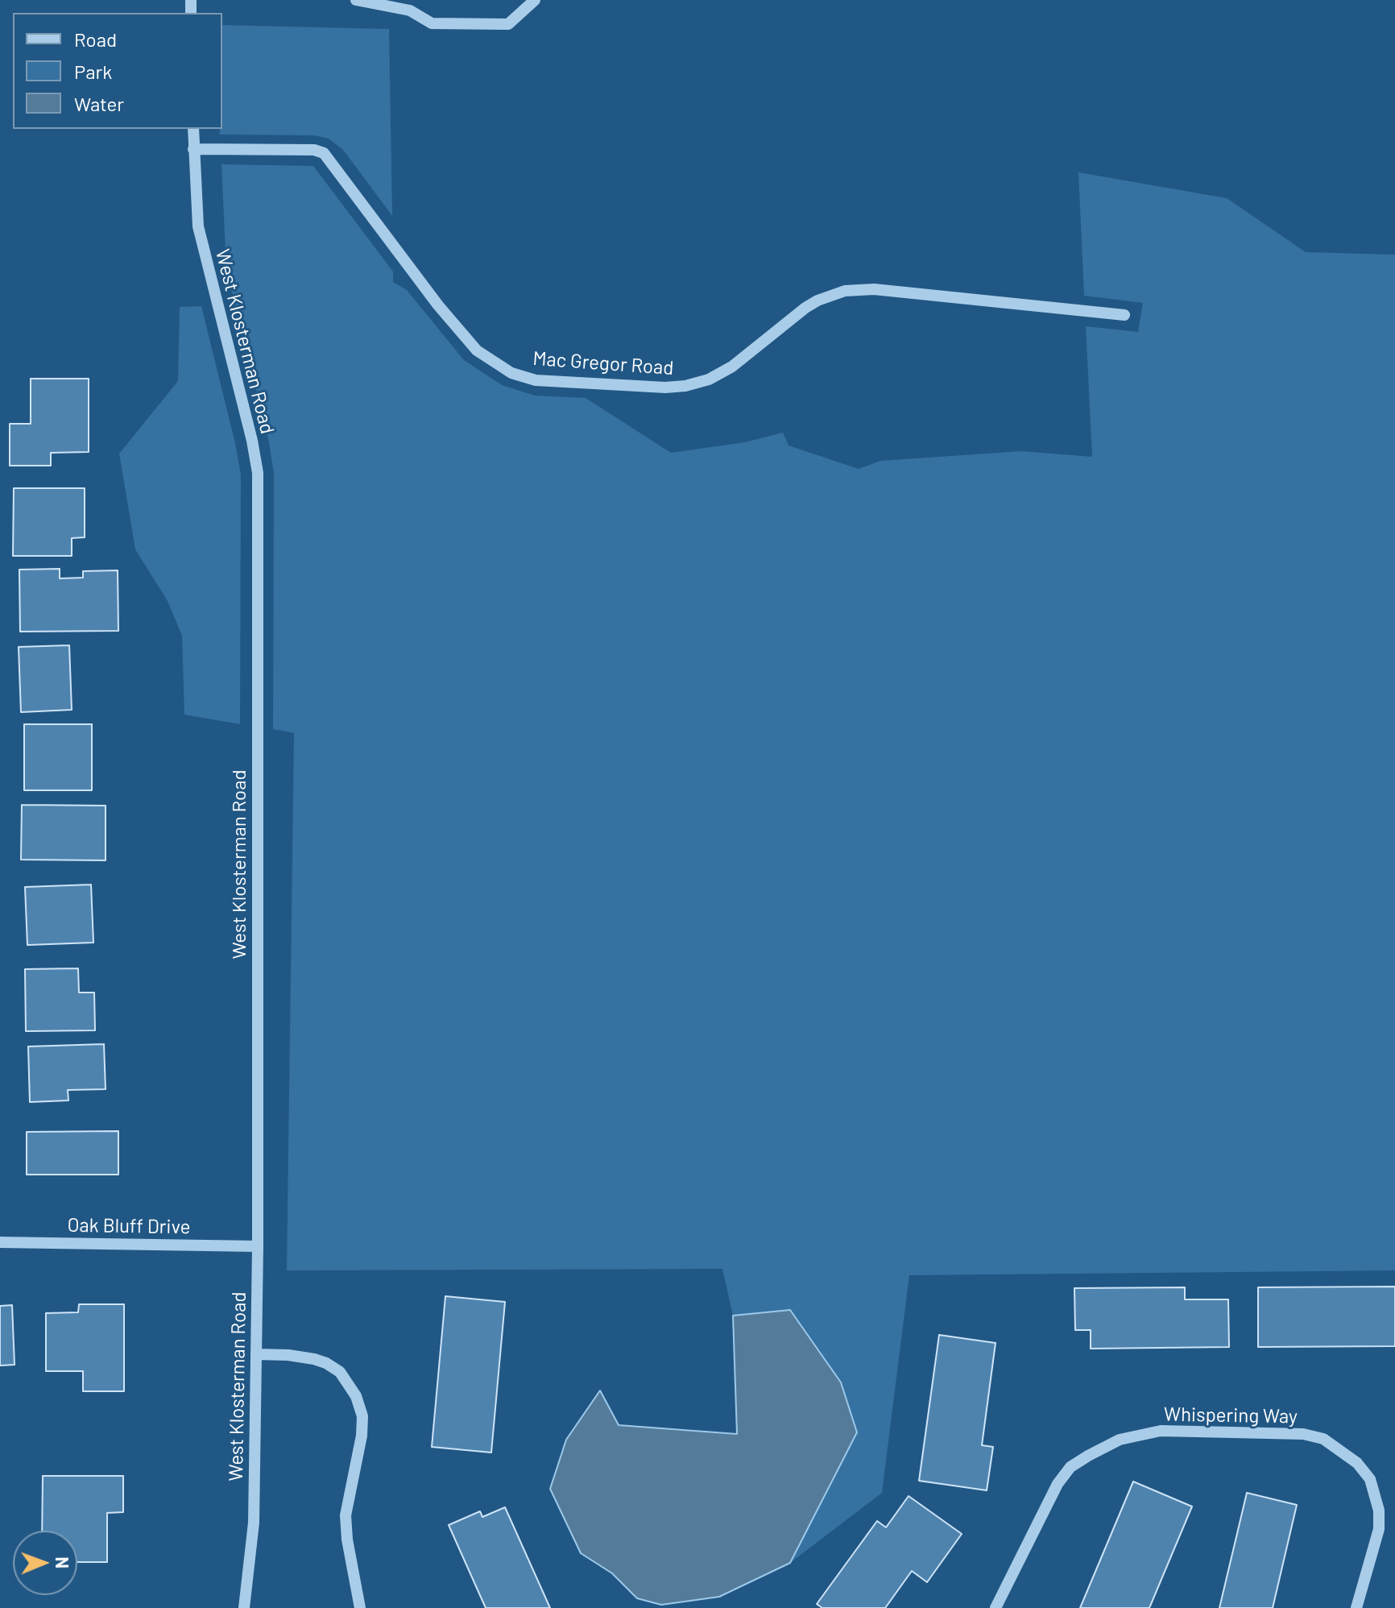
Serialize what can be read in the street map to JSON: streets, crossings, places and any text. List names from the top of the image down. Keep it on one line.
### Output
{"streets":{"street":["West Klosterman Road","Mac Gregor Road","Oak Bluff Drive","Whispering Way"]},"crossings":[["West Klosterman Road","Mac Gregor Road"],["West Klosterman Road","Oak Bluff Drive"]],"legend":["Road","Park","Water"],"north":"right"}
